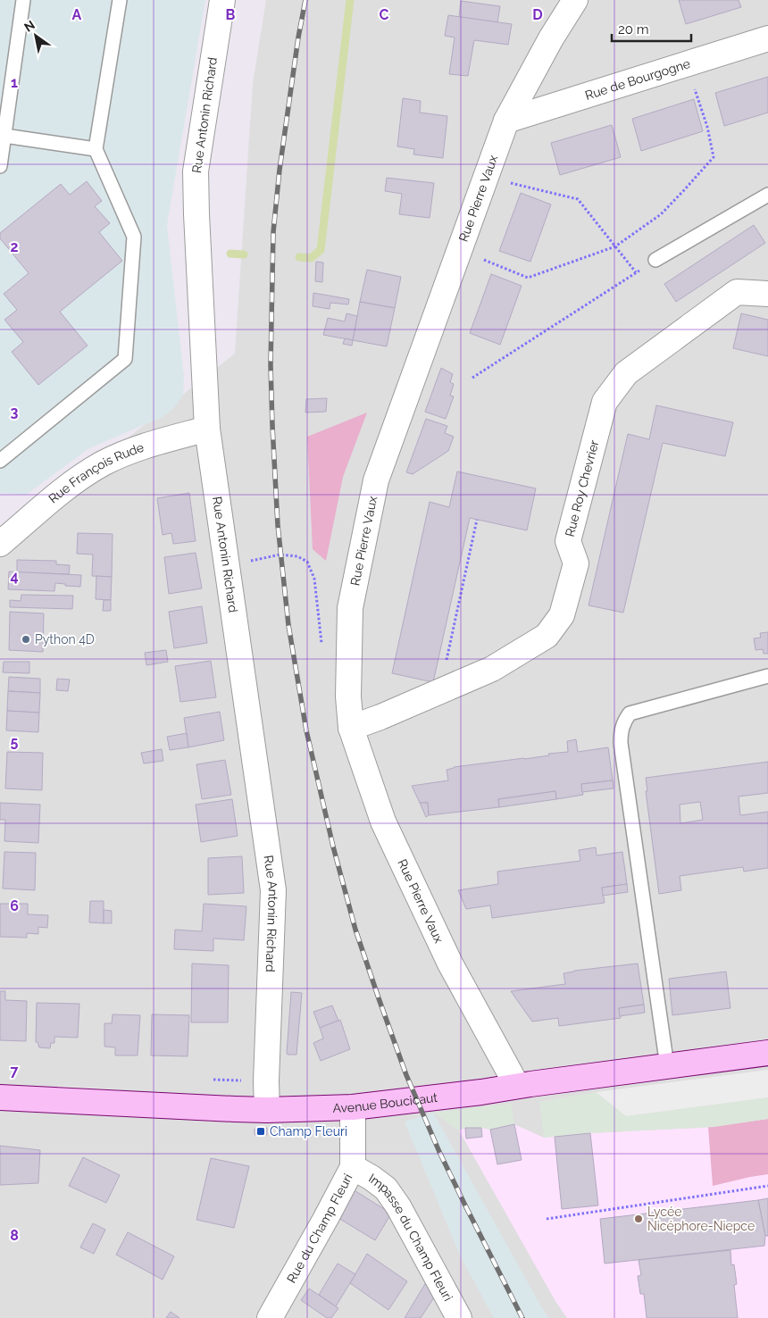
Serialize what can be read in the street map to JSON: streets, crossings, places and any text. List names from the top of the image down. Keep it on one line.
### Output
{"streets":{"main road":["Avenue Boucicaut"],"street":["Rue de Bourgogne","Rue Antonin Richard","Rue Pierre Vaux","Rue François Rude","Rue Roy Chevrier","Rue du Champ Fleuri","Impasse du Champ Fleuri"]},"crossings":[["Rue de Bourgogne","Rue Pierre Vaux"],["Rue Antonin Richard","Rue François Rude"],["Rue Antonin Richard","Avenue Boucicaut"],["Rue Pierre Vaux","Rue Roy Chevrier"],["Rue Pierre Vaux","Avenue Boucicaut"],["Avenue Boucicaut","Rue du Champ Fleuri"],["Rue du Champ Fleuri","Impasse du Champ Fleuri"]],"places":{"other":["Python 4D","Lycée Nicéphore-Niepce"],"transit":["Champ Fleuri"]},"scale_bar":"20 m","north":"top left","grid":{"columns":["A","B","C","D"],"rows":["1","2","3","4","5","6","7","8"]}}
